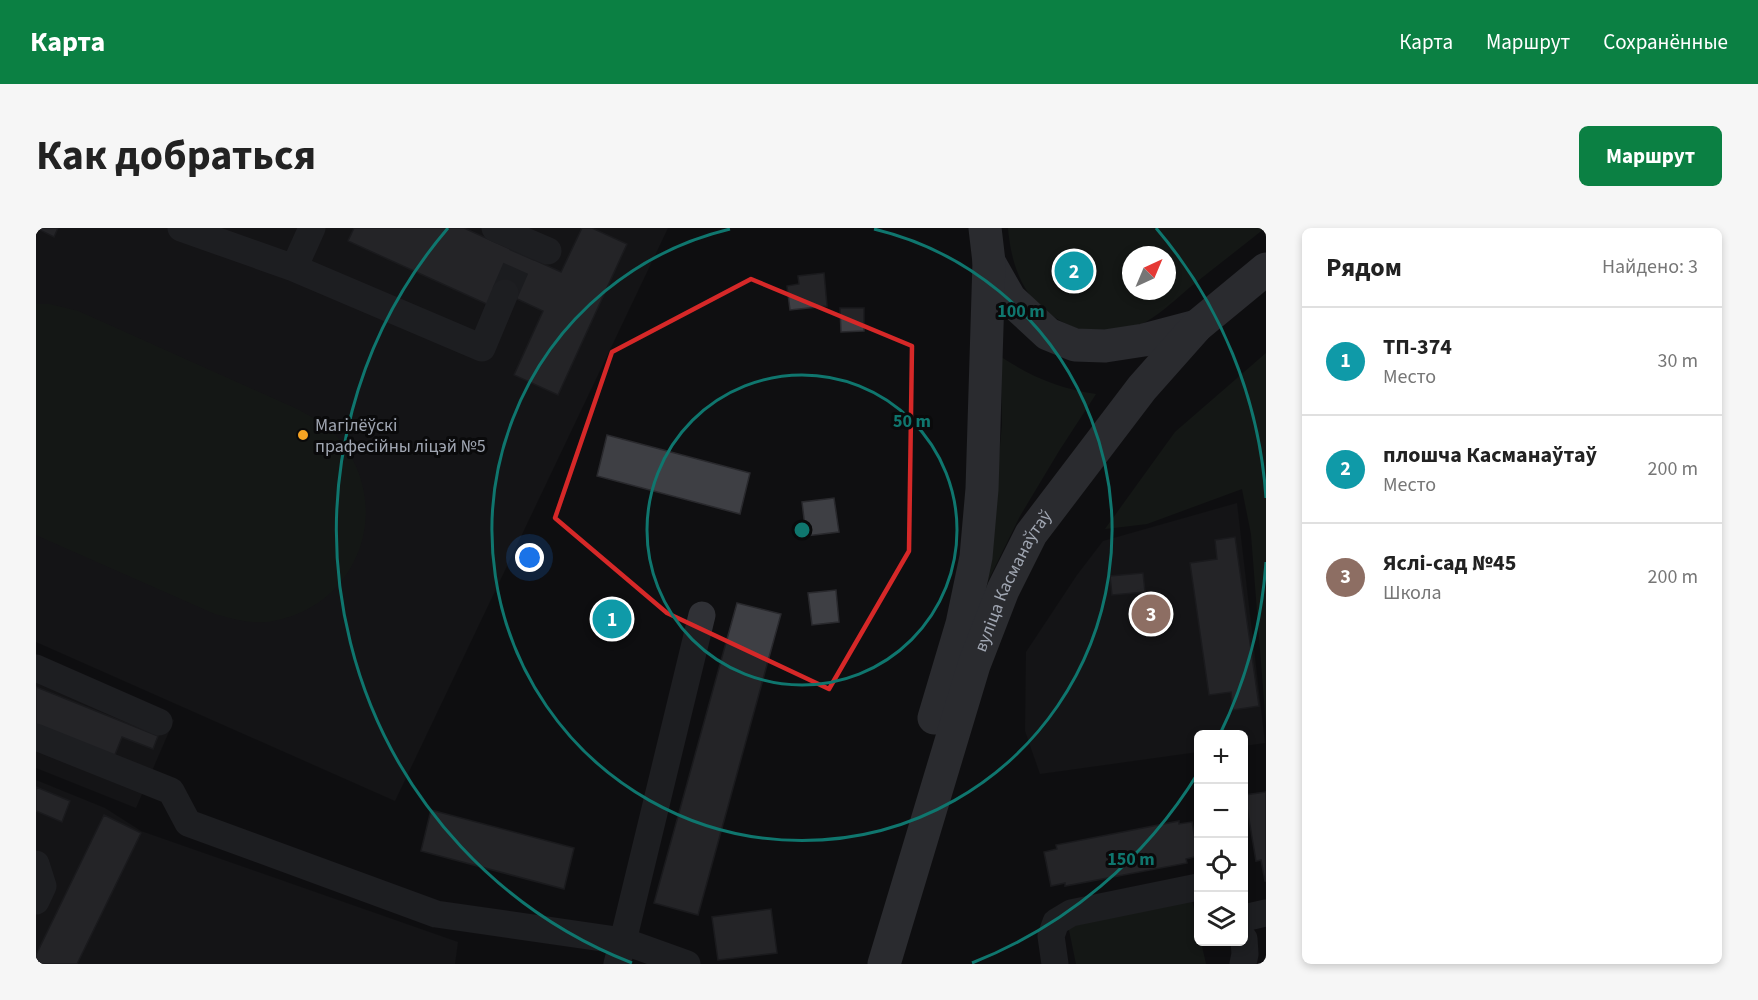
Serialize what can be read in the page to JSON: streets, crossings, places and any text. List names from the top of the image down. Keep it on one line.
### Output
{"streets":{"main road":["вуліца Касманаўтаў"]},"places":["Магілёўскі прафесійны ліцэй №5"],"north":"top right","page":{"header":"Карта","nav":["Карта","Маршрут","Сохранённые"],"title":"Как добраться","buttons":"Маршрут","heading":["Рядом","Найдено: 3"],"pins":["2","3","1"],"list":[{"mark":"1","name":"ТП-374","note":"Место","value":"30 m"},{"mark":"2","name":"плошча Касманаўтаў","note":"Место","value":"200 m"},{"mark":"3","name":"Яслі-сад №45","note":"Школа","value":"200 m"}],"map_buttons":["+","−"]},"rings":["100 m","50 m","150 m"]}
